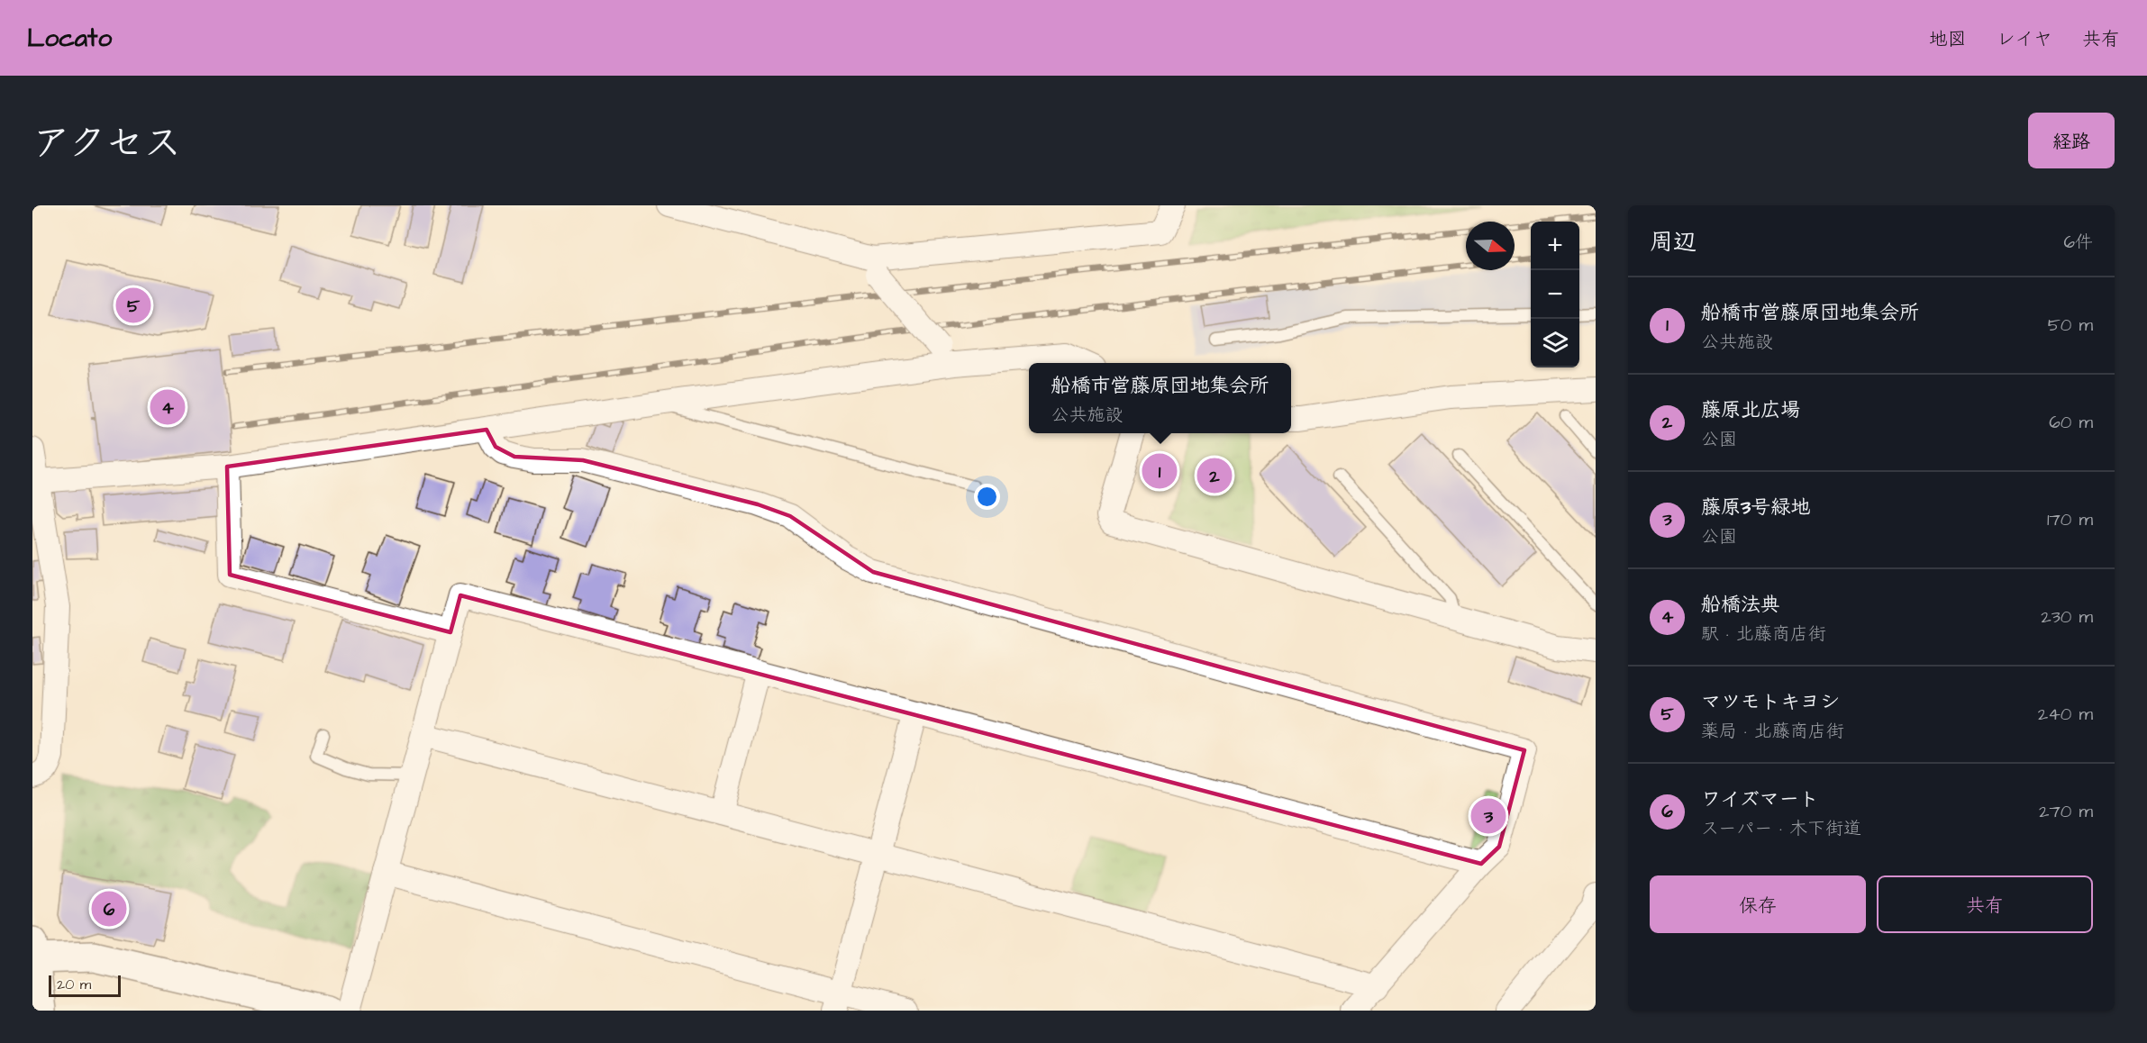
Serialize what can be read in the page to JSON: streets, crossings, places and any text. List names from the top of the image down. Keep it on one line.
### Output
{"scale_bar":"20 m","north":"right","page":{"header":"Locato","nav":["地図","レイヤ","共有"],"title":"アクセス","buttons":["経路",["保存","共有"]],"heading":["周辺","6件"],"map_buttons":["+","−"],"list":[{"mark":"1","name":"船橋市営藤原団地集会所","note":"公共施設","value":"50 m"},{"mark":"2","name":"藤原北広場","note":"公園","value":"60 m"},{"mark":"3","name":"藤原3号緑地","note":"公園","value":"170 m"},{"mark":"4","name":"船橋法典","note":"駅 · 北藤商店街","value":"230 m"},{"mark":"5","name":"マツモトキヨシ","note":"薬局 · 北藤商店街","value":"240 m"},{"mark":"6","name":"ワイズマート","note":"スーパー · 木下街道","value":"270 m"}],"pins":["5","4","1","2","3","6"],"popup":["船橋市営藤原団地集会所","公共施設"],"scale":"20 m"}}
